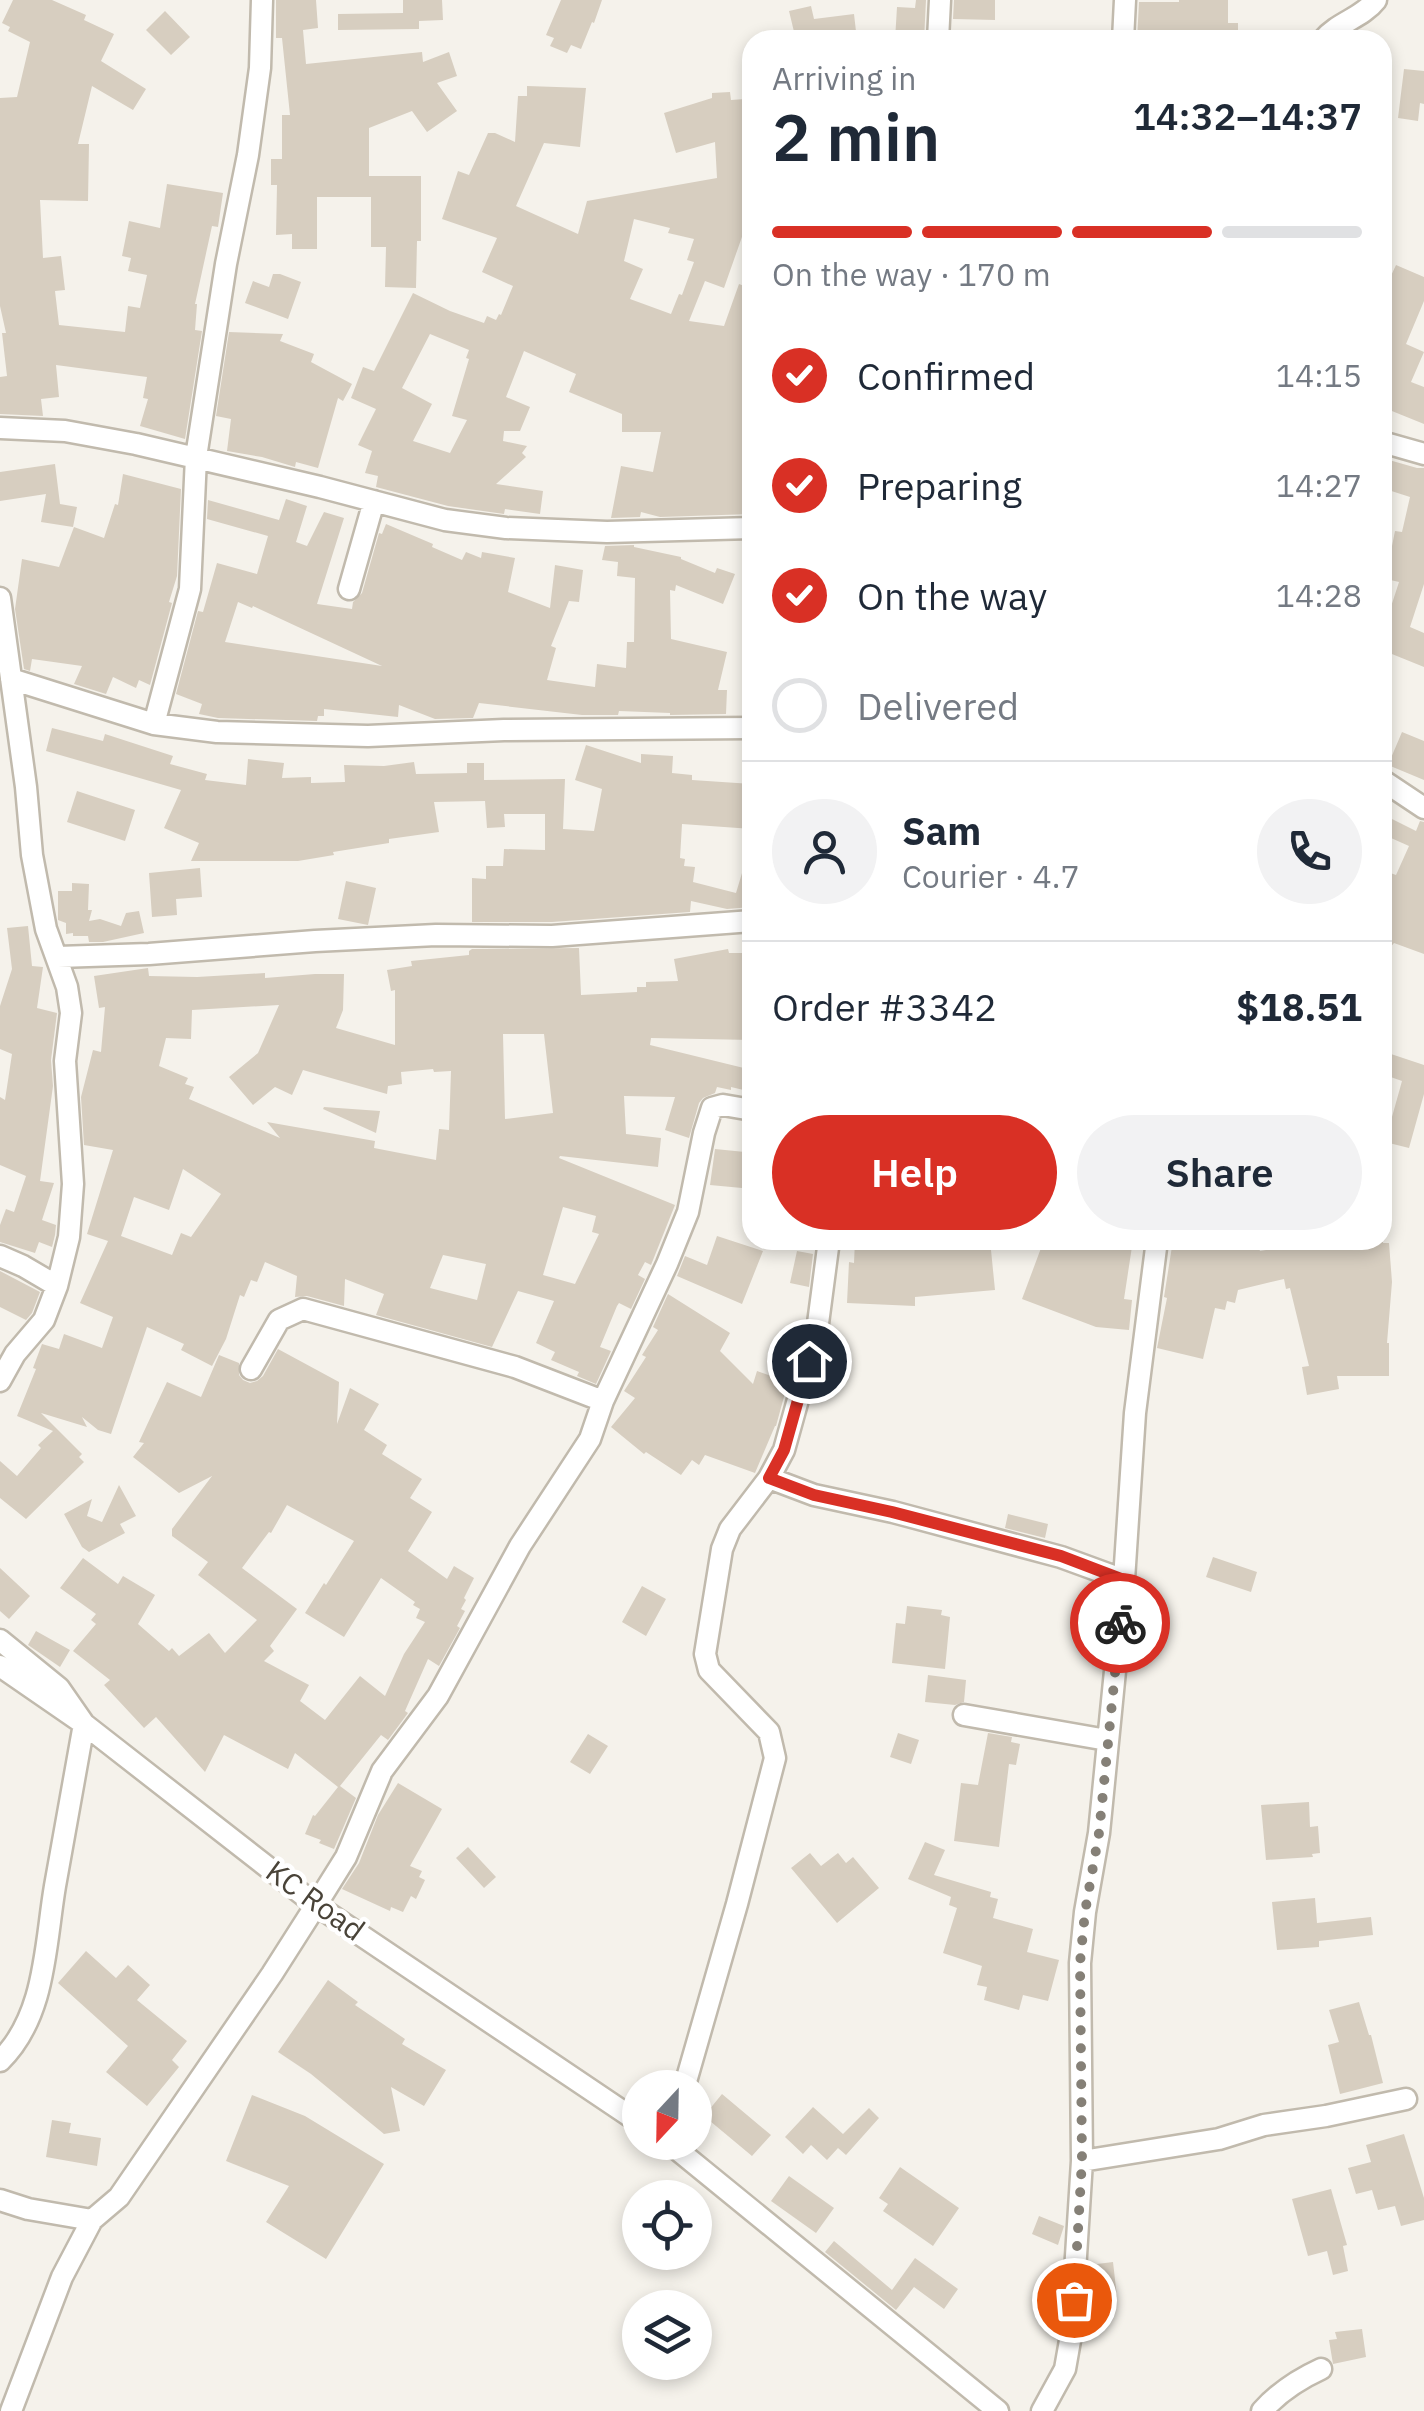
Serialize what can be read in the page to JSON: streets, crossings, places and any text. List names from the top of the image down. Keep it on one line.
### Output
{"streets":{"street":["KC Road"]},"north":"bottom","page":{"heading":["2 min","Arriving in","14:32–14:37"],"panel":["Sam","Courier · 4.7","Order #3342","$18.51"],"bar":"On the way · 170 m","list":[["Confirmed","14:15"],["Preparing","14:27"],["On the way","14:28"],"Delivered"],"buttons":["Help","Share"]}}
